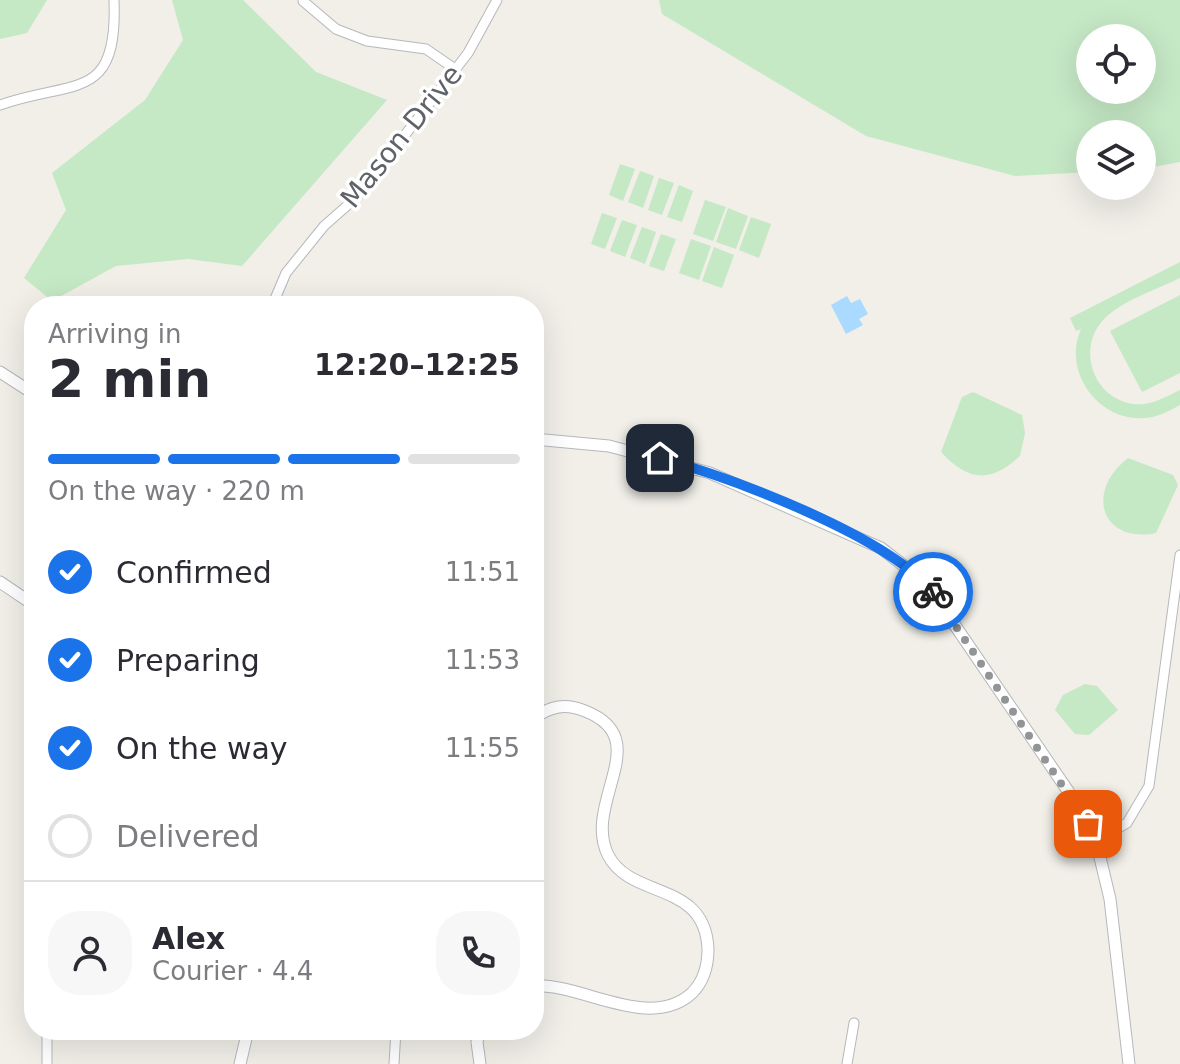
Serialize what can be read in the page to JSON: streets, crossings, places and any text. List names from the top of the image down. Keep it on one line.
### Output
{"streets":{"street":["Mason Drive"]},"page":{"heading":["2 min","Arriving in","12:20–12:25"],"panel":["Alex","Courier · 4.4"],"bar":"On the way · 220 m","list":[["Confirmed","11:51"],["Preparing","11:53"],["On the way","11:55"],"Delivered"]}}
